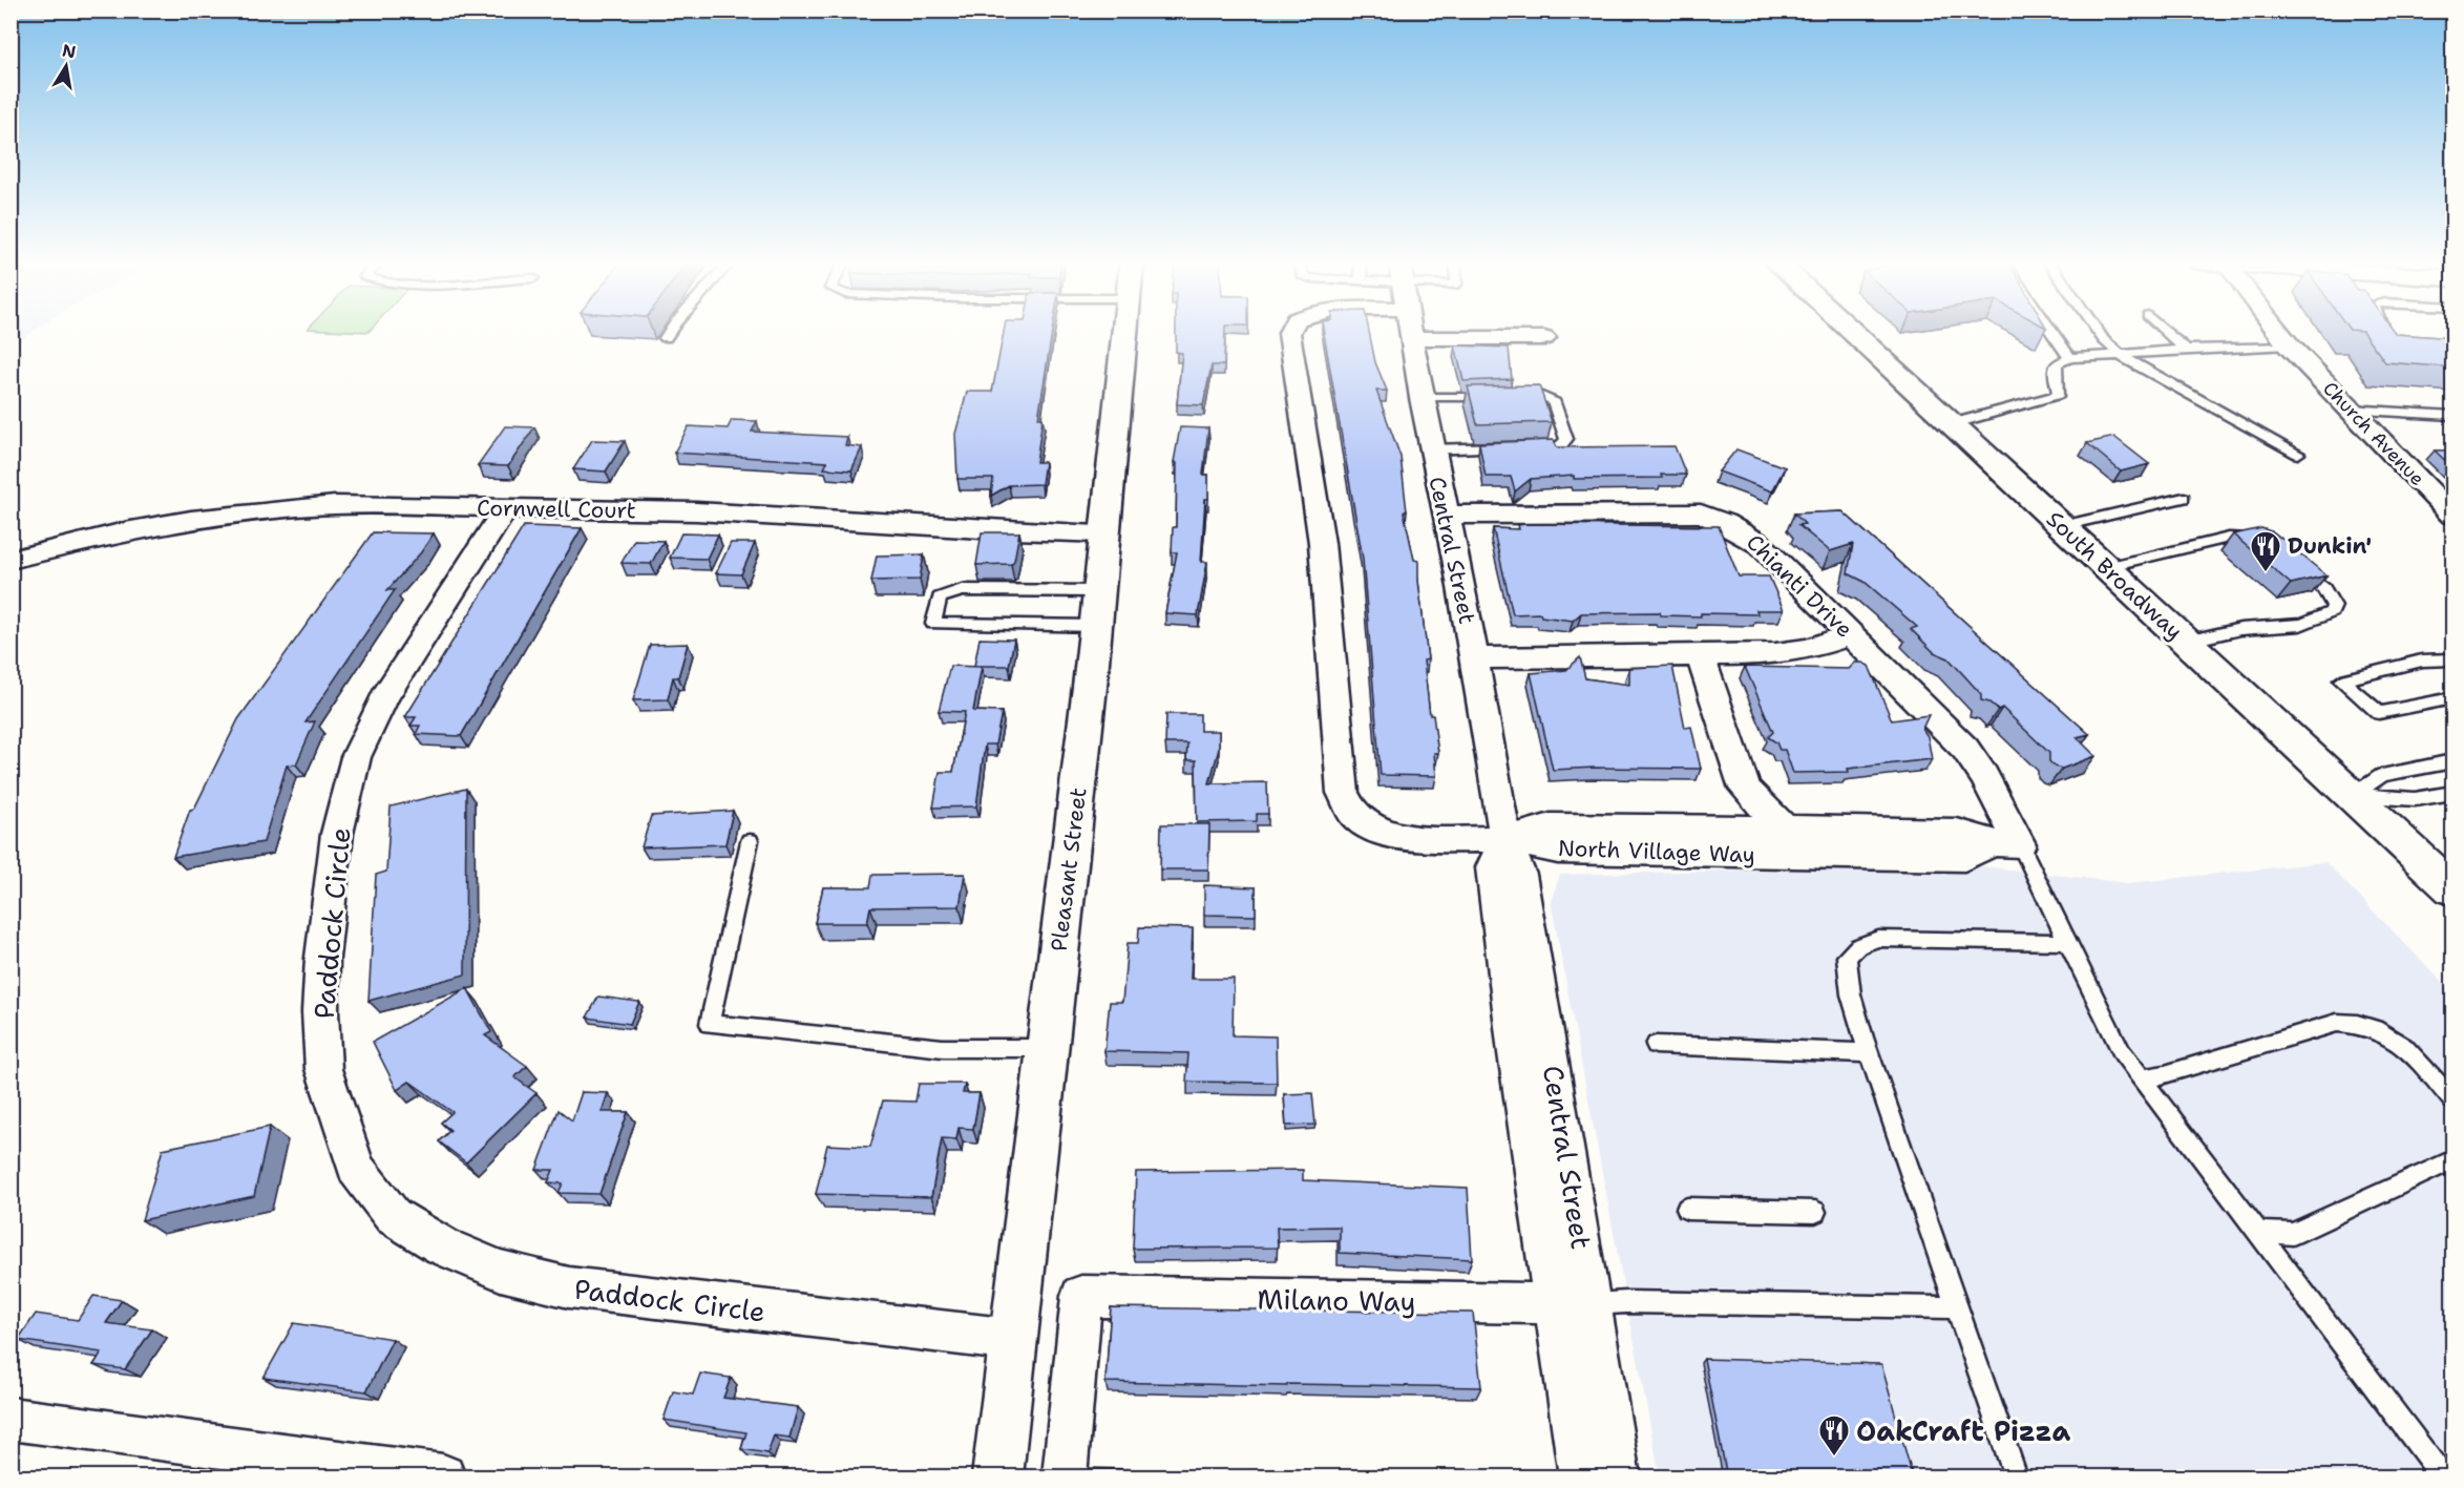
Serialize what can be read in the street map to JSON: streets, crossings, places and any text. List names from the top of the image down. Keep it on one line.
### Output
{"streets":{"main road":["South Broadway","Pleasant Street"],"street":["Church Avenue","Cornwell Court","Central Street","Chianti Drive","North Village Way","Paddock Circle","Milano Way"]},"crossings":[["Cornwell Court","Pleasant Street"],["Cornwell Court","Paddock Circle"],["Central Street","Chianti Drive"],["Central Street","North Village Way"],["Central Street","Milano Way"],["Chianti Drive","North Village Way"],["Pleasant Street","Paddock Circle"]],"places":{"restaurant":["Dunkin'","OakCraft Pizza"]},"north":"top"}
